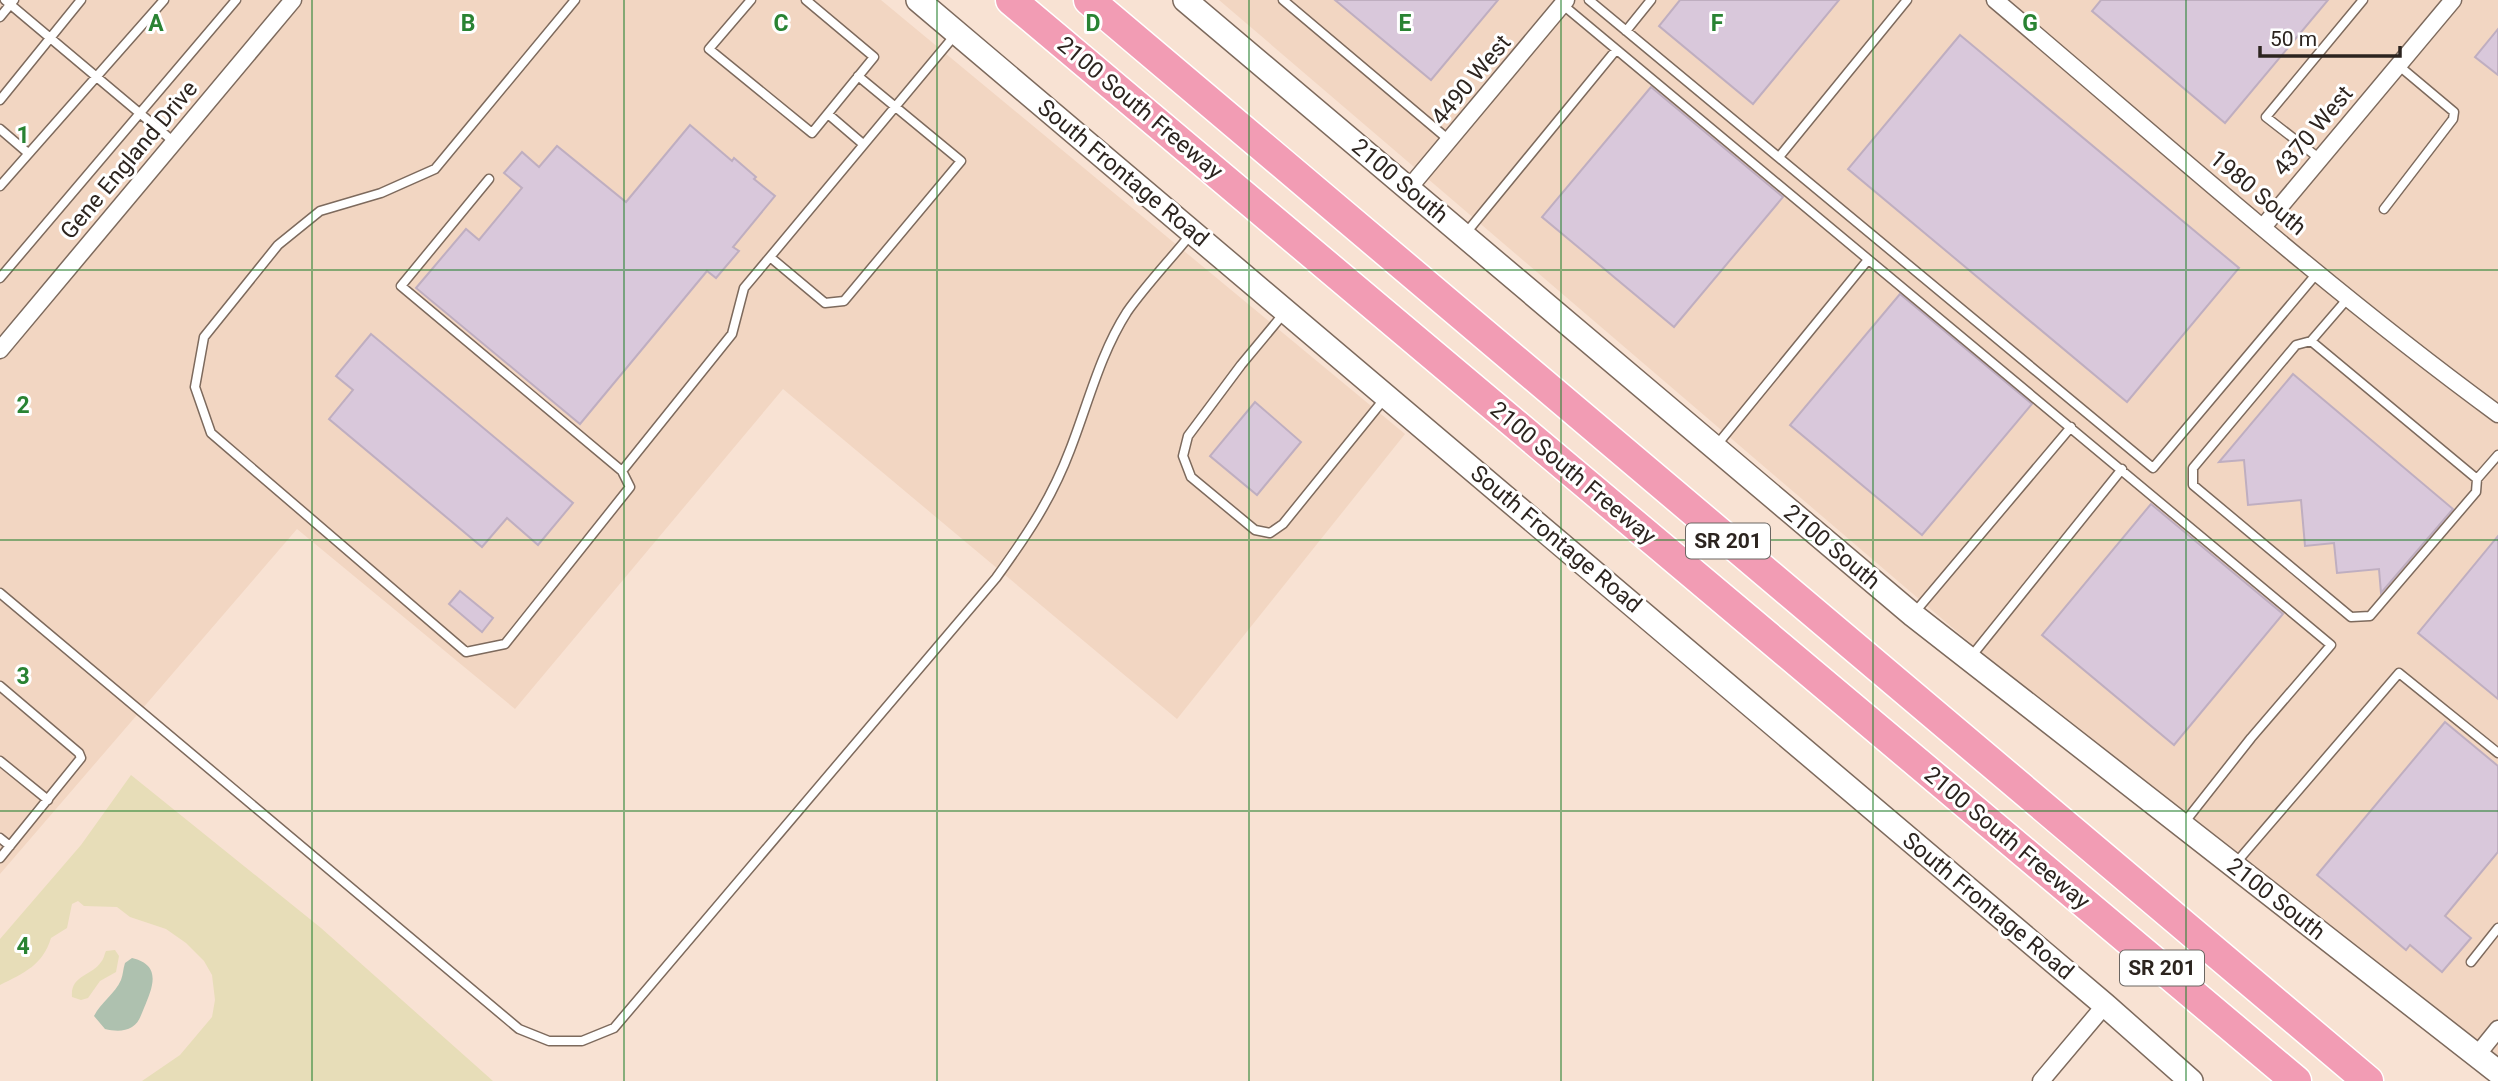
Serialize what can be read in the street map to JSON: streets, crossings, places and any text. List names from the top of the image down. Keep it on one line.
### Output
{"streets":{"highway":["2100 South Freeway","SR 201"],"street":["4490 West","4370 West","Gene England Drive","South Frontage Road","2100 South","1980 South"]},"crossings":[["4490 West","2100 South"],["4370 West","1980 South"]],"scale_bar":"50 m","grid":{"columns":["A","B","C","D","E","F","G"],"rows":["1","2","3","4"]}}
